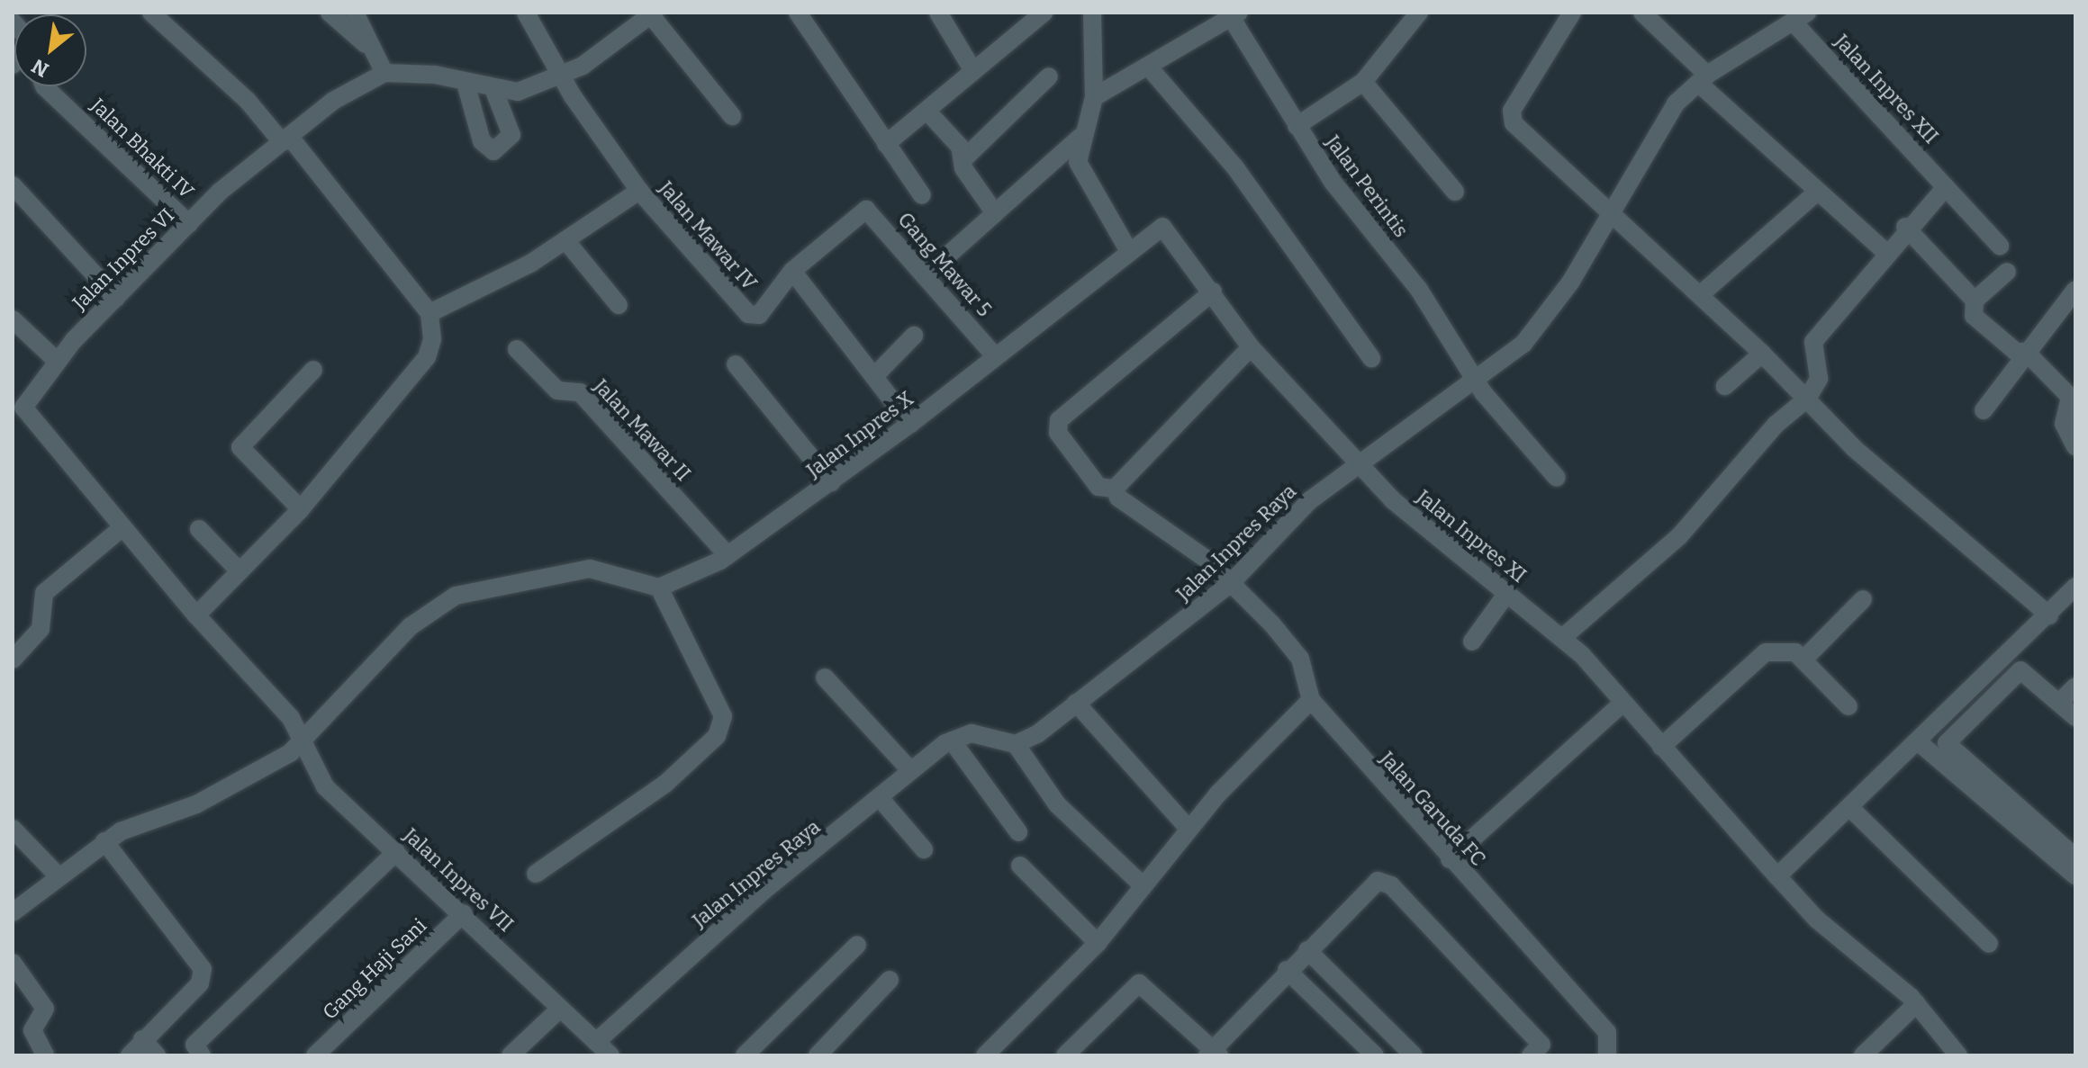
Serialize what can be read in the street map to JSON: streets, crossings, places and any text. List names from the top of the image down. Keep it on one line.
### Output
{"streets":{"street":["Jalan Inpres XII","Jalan Bhakti IV","Jalan Perintis","Jalan Mawar IV","Jalan Inpres VI","Gang Mawar 5","Jalan Mawar II","Jalan Inpres X","Jalan Inpres XI","Jalan Inpres Raya","Jalan Garuda FC","Jalan Inpres VII","Gang Haji Sani"]},"crossings":[["Jalan Inpres XII","Jalan Inpres Raya"],["Jalan Bhakti IV","Jalan Inpres VI"],["Jalan Perintis","Jalan Inpres Raya"],["Jalan Mawar IV","Gang Mawar 5"],["Jalan Inpres VI","Jalan Inpres VII"],["Gang Mawar 5","Jalan Inpres X"],["Jalan Mawar II","Jalan Inpres X"],["Jalan Inpres X","Jalan Inpres XI"],["Jalan Inpres X","Jalan Inpres Raya"],["Jalan Inpres X","Jalan Garuda FC"],["Jalan Inpres XI","Jalan Inpres Raya"],["Jalan Inpres Raya","Jalan Garuda FC"],["Jalan Inpres Raya","Jalan Inpres VII"],["Jalan Inpres VII","Gang Haji Sani"]],"north":"bottom left"}
